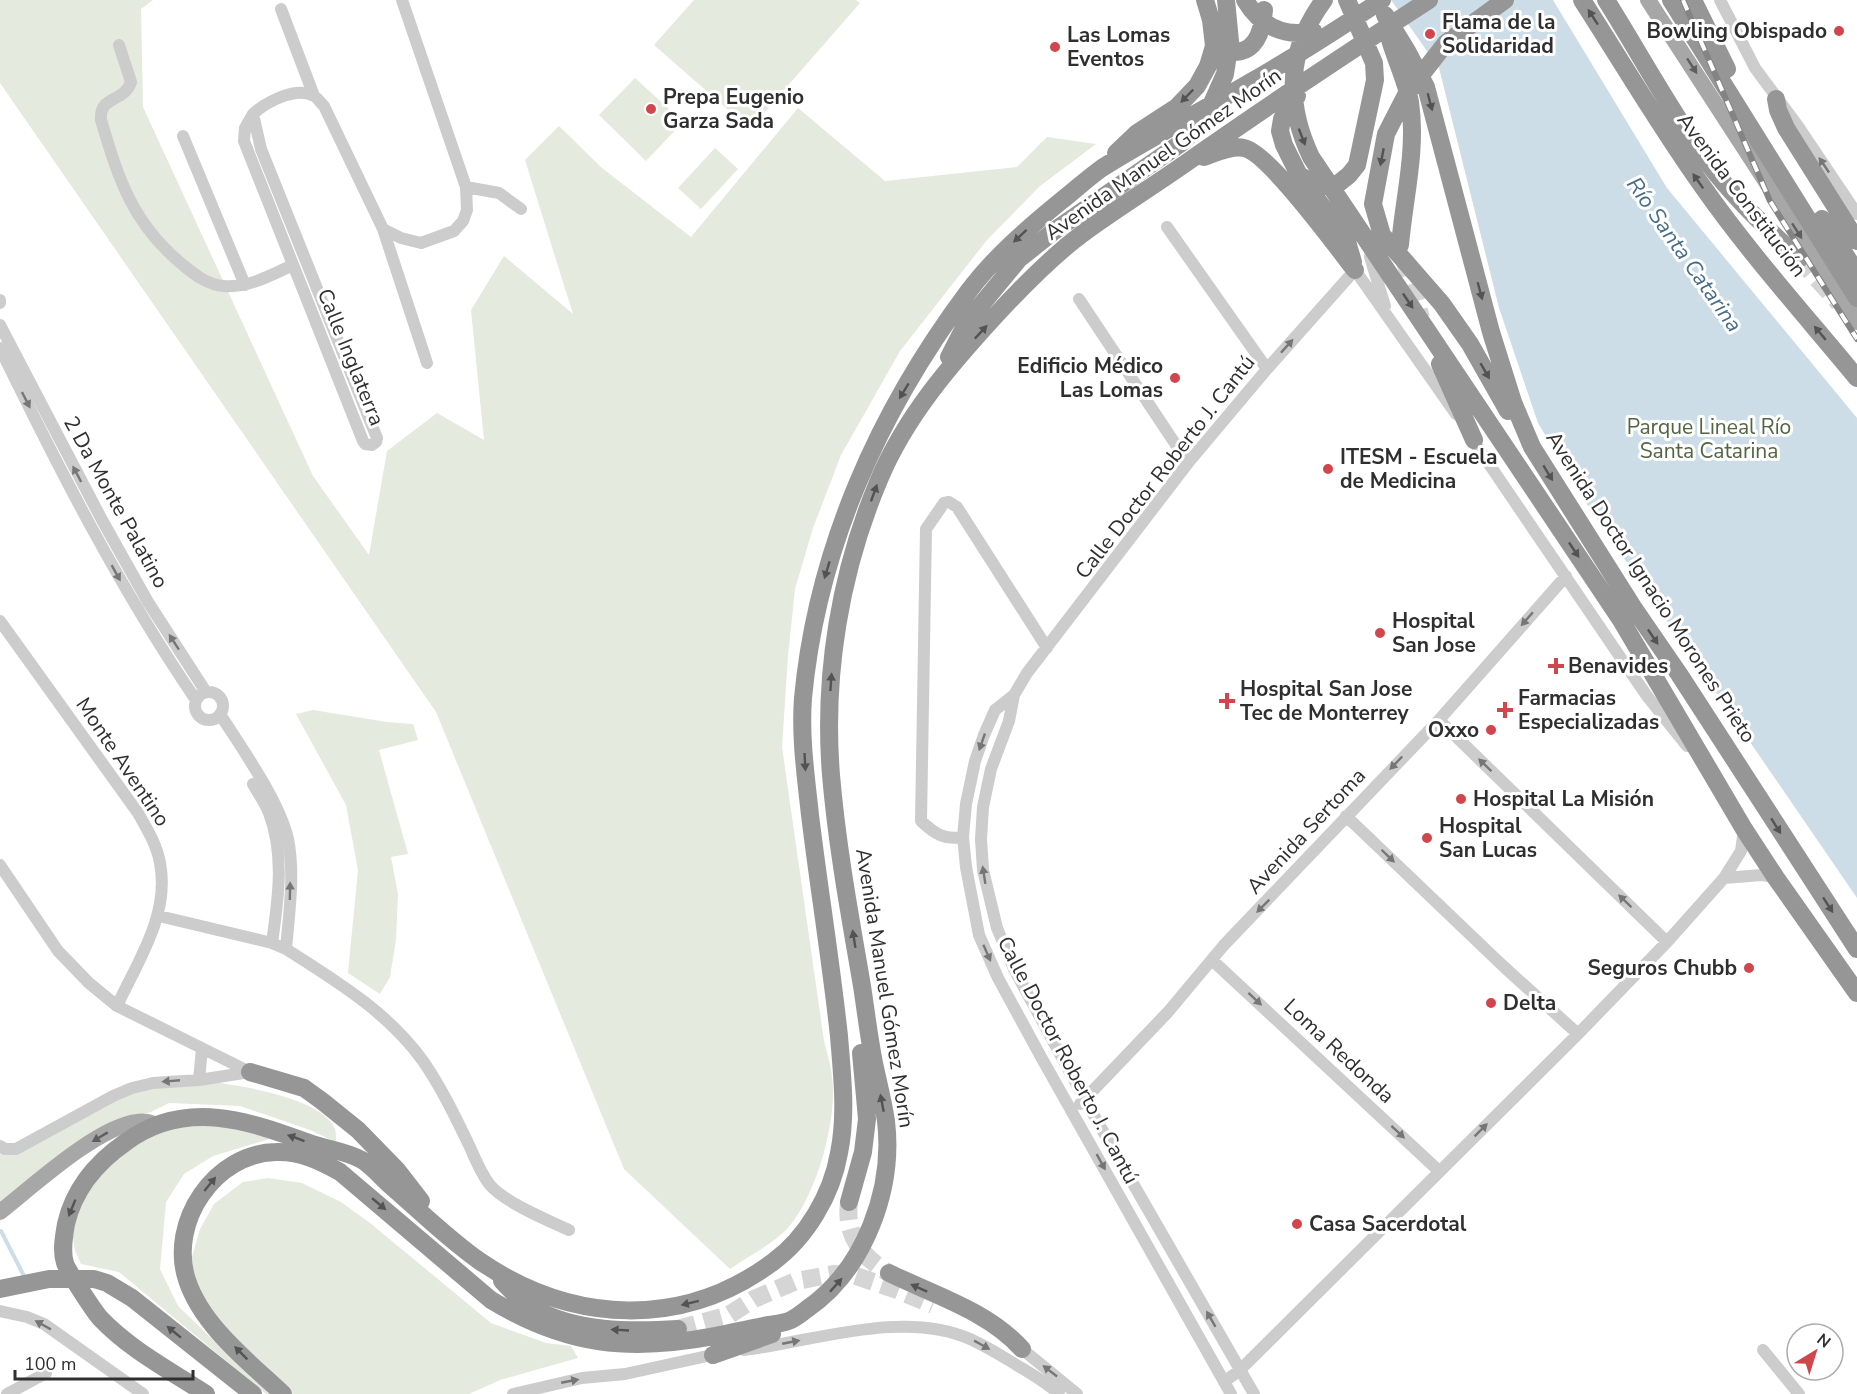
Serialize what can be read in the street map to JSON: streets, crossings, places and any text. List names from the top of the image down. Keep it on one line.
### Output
{"streets":{"highway":["Avenida Manuel Gómez Morín","Avenida Constitución","Avenida Doctor Ignacio Morones Prieto"],"street":["Calle Inglaterra","Calle Doctor Roberto J. Cantú","2 Da Monte Palatino","Monte Aventino","Avenida Sertoma","Loma Redonda"]},"crossings":[["Avenida Manuel Gómez Morín","Avenida Doctor Ignacio Morones Prieto"],["Calle Doctor Roberto J. Cantú","Avenida Sertoma"],["Avenida Sertoma","Loma Redonda"]],"one_way":["Avenida Sertoma","Loma Redonda"],"water":["Río Santa Catarina"],"parks":["Parque Lineal Río Santa Catarina"],"places":{"other":["Bowling Obispado","Flama de la Solidaridad","Las Lomas Eventos","Prepa Eugenio Garza Sada","Edificio Médico Las Lomas","ITESM - Escuela de Medicina","Hospital San Jose","Oxxo","Hospital La Misión","Hospital San Lucas","Seguros Chubb","Delta","Casa Sacerdotal"],"health":["Benavides","Hospital San Jose Tec de Monterrey","Farmacias Especializadas"]},"scale_bar":"100 m","north":"top right"}
